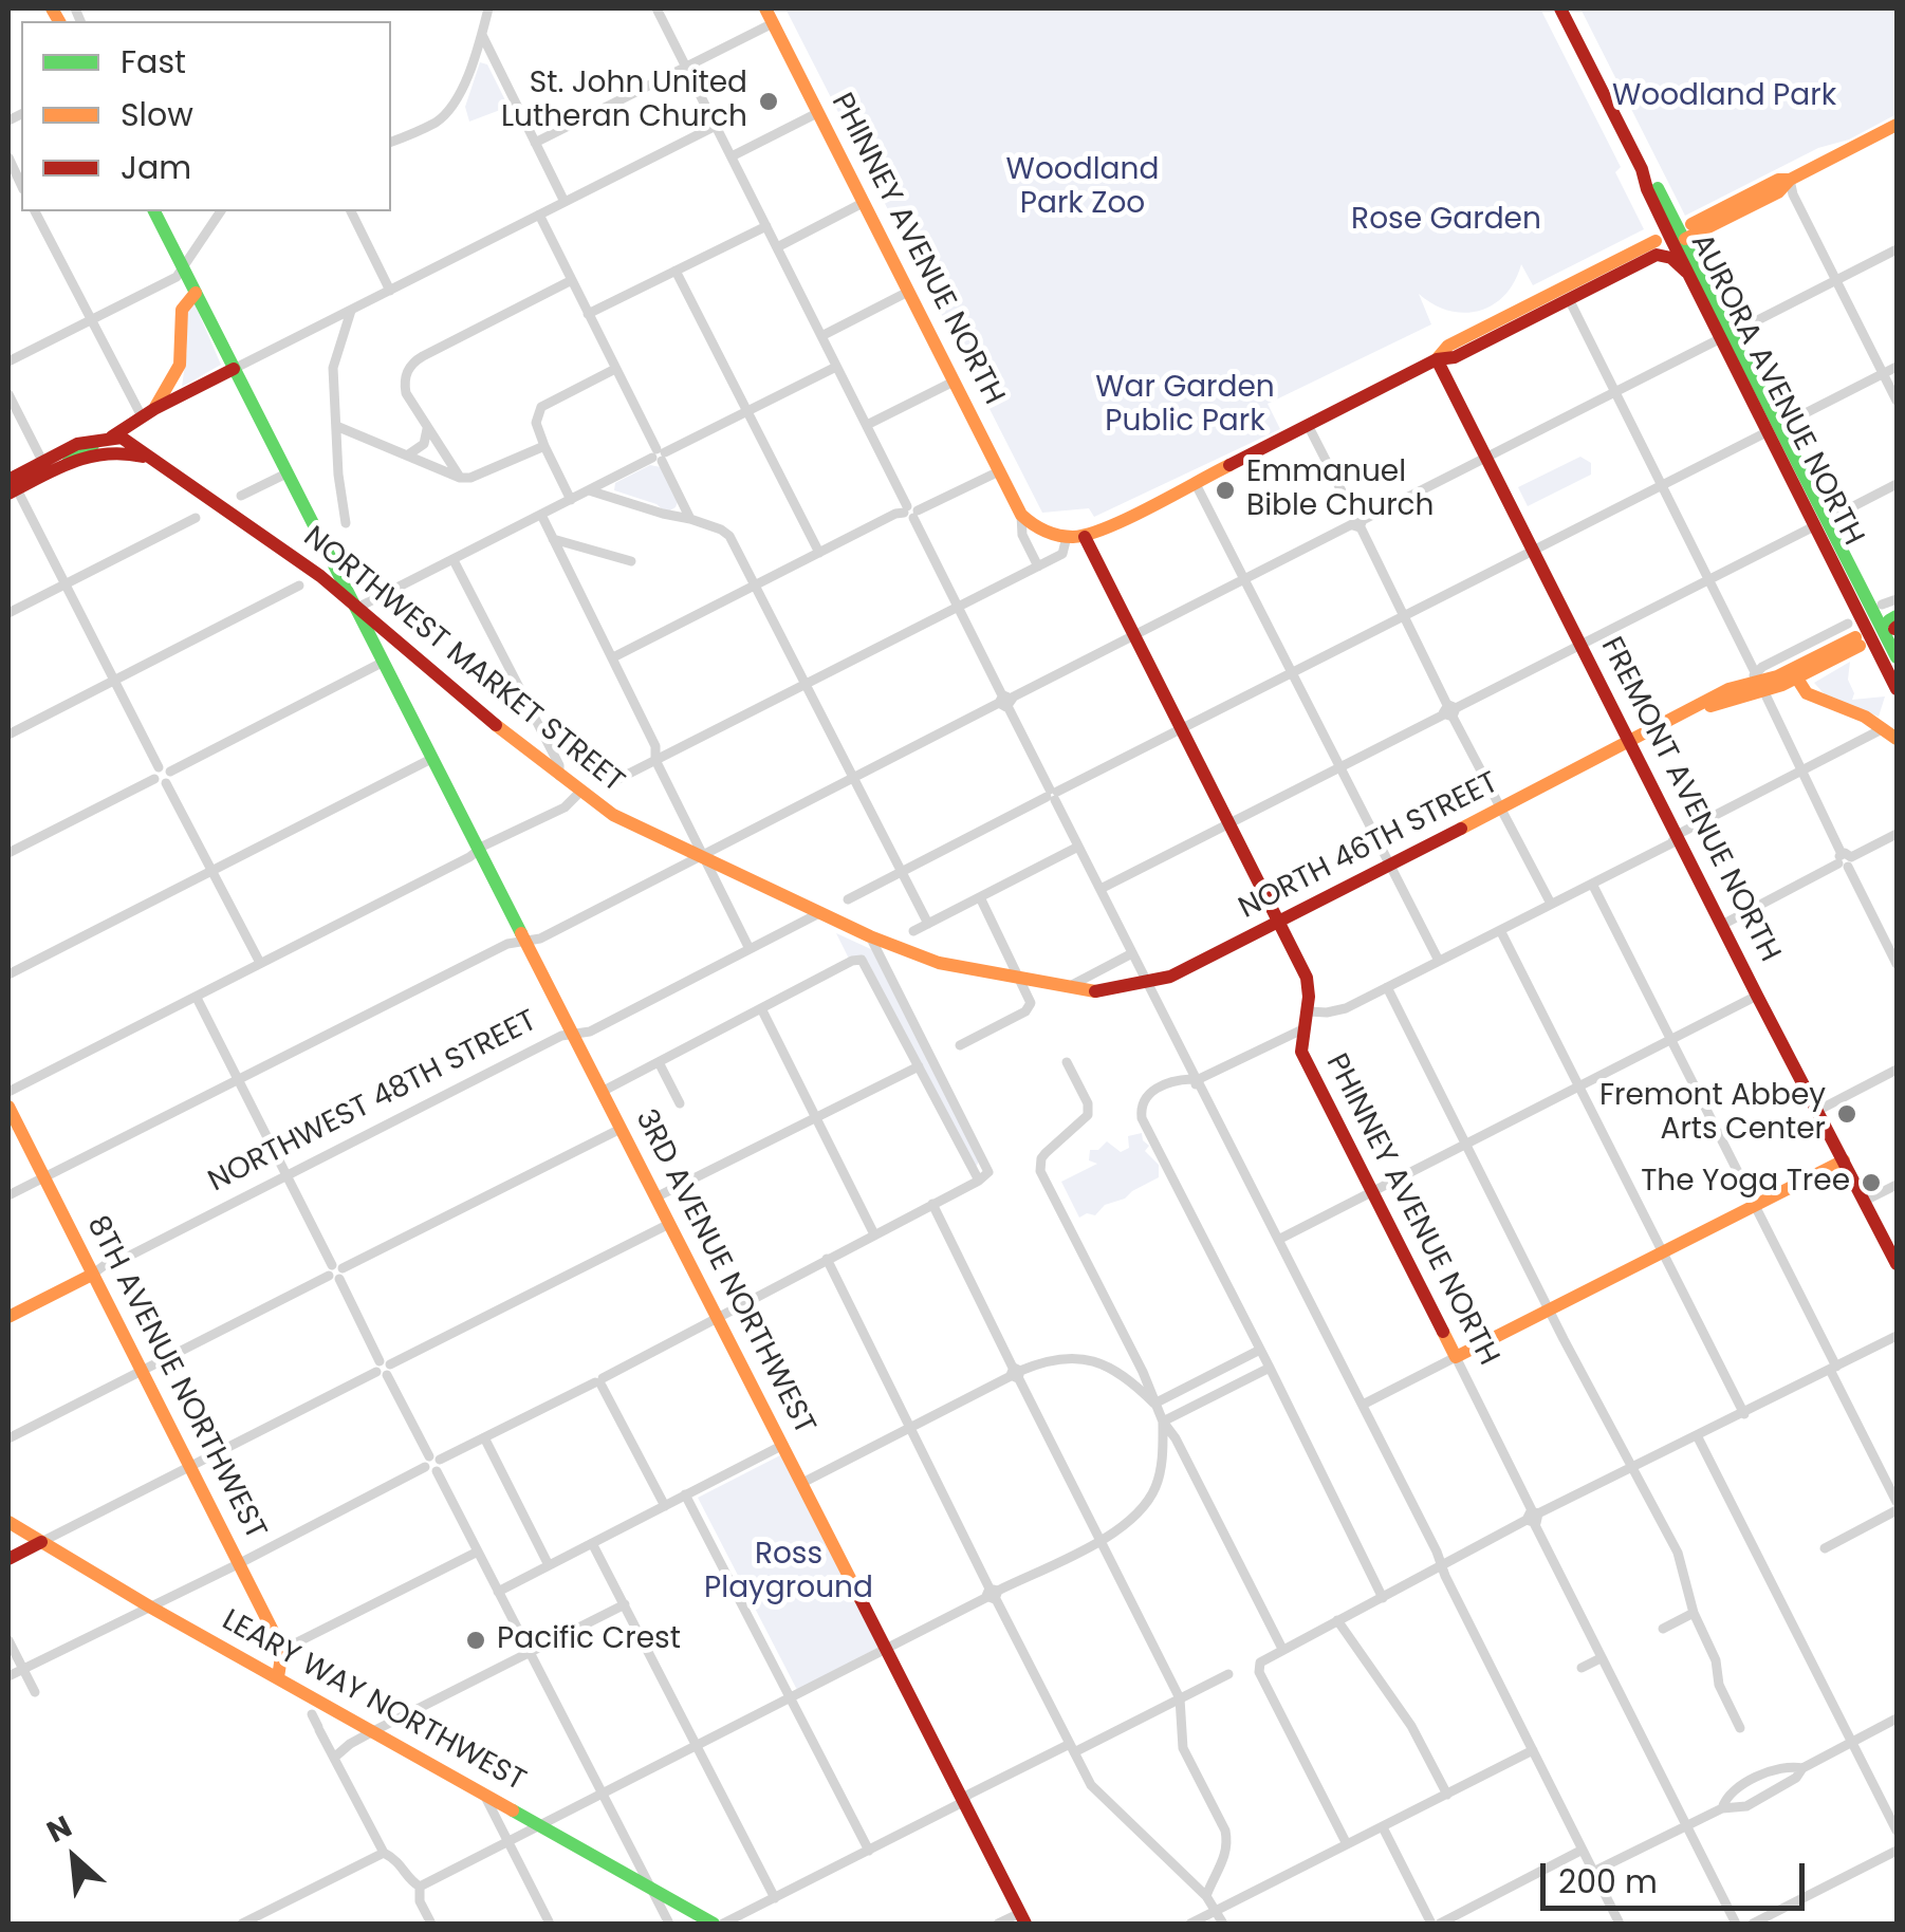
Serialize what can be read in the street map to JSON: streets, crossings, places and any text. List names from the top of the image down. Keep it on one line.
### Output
{"streets":{"main road":["PHINNEY AVENUE NORTH","AURORA AVENUE NORTH","NORTHWEST MARKET STREET","FREMONT AVENUE NORTH","NORTH 46TH STREET","NORTHWEST 48TH STREET","3RD AVENUE NORTHWEST","8TH AVENUE NORTHWEST","LEARY WAY NORTHWEST"]},"crossings":[["NORTHWEST MARKET STREET","NORTH 46TH STREET"],["NORTHWEST MARKET STREET","NORTHWEST 48TH STREET"],["NORTHWEST MARKET STREET","3RD AVENUE NORTHWEST"],["FREMONT AVENUE NORTH","NORTH 46TH STREET"],["NORTHWEST 48TH STREET","3RD AVENUE NORTHWEST"],["NORTHWEST 48TH STREET","8TH AVENUE NORTHWEST"]],"parks":["Woodland Park","Woodland Park Zoo","Rose Garden","War Garden Public Park","Ross Playground"],"places":["St. John United Lutheran Church","Emmanuel Bible Church","Fremont Abbey Arts Center","The Yoga Tree","Pacific Crest"],"legend":["Fast","Slow","Jam"],"scale_bar":"200 m","north":"top left"}
